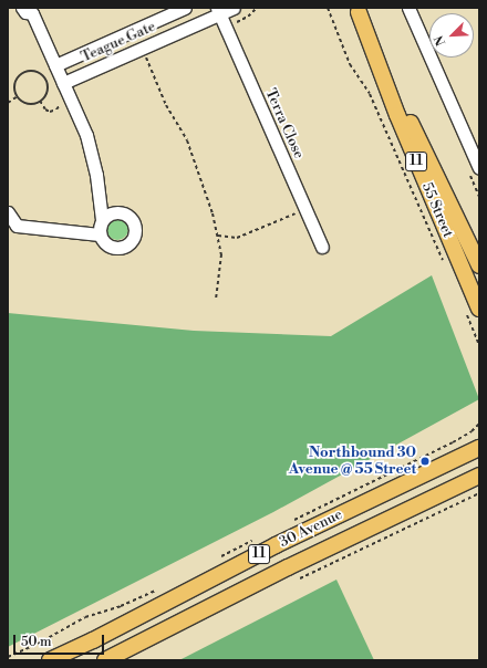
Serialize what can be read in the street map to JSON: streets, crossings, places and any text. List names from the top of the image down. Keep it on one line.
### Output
{"streets":{"main road":["11","55 Street","30 Avenue"],"street":["Teague Gate","Terra Close"]},"crossings":[["Teague Gate","Terra Close"]],"places":["Northbound 30 Avenue @ 55 Street"],"scale_bar":"50 m","north":"bottom left"}
